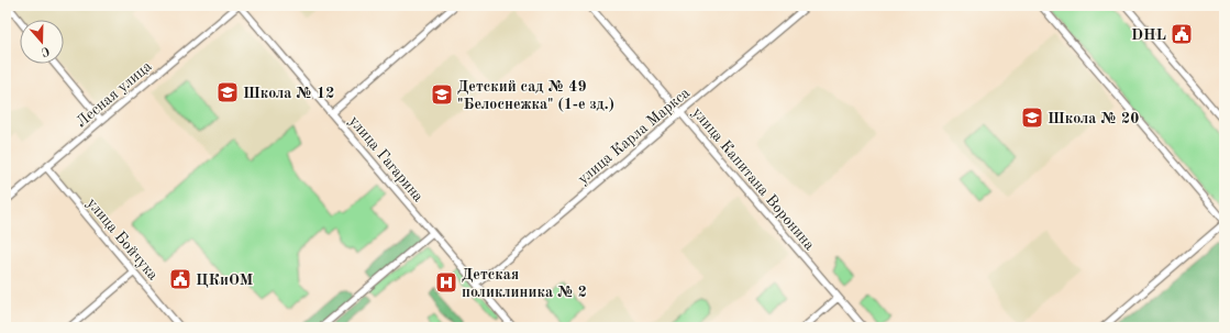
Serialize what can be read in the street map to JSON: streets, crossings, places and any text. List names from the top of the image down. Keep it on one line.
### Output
{"streets":{"street":["Лесная улица","улица Карла Маркса","улица Гагарина","улица Капитана Воронина","улица Бойчука"]},"crossings":[["Лесная улица","улица Гагарина"],["Лесная улица","улица Бойчука"],["улица Карла Маркса","улица Гагарина"],["улица Карла Маркса","улица Капитана Воронина"]],"places":{"public building":["DHL","ЦКиОМ"],"school or university":["Школа № 12","Детский сад № 49 \"Белоснежка\" (1-е зд.)","Школа № 20"],"hospital":["Детская поликлиника № 2"]},"north":"bottom"}
